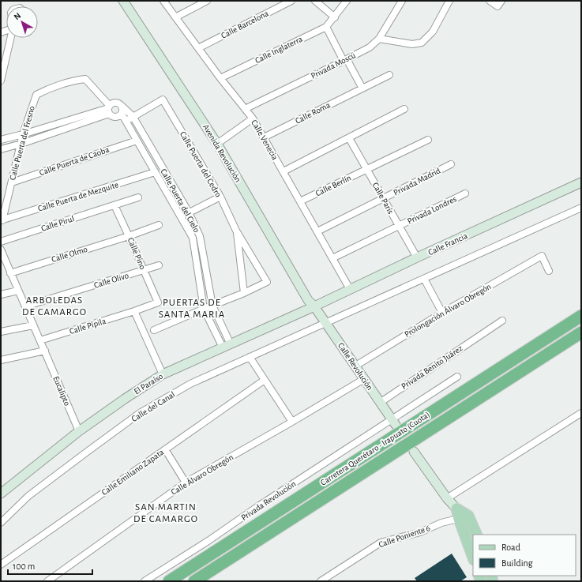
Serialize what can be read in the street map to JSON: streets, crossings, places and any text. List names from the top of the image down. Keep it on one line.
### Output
{"streets":{"highway":["Carretera Querétaro - Irapuato (Cuota)"],"street":["Calle Barcelona","Calle Inglaterra","Privada Moscú","Calle Roma","Calle Venecia","Calle Puerta del Fresno","Avenida Revolución","Calle Puerta de Caoba","Calle Puerta del Cedro","Privada Madrid","Calle Berlín","Calle Puerta de Mezquite","Calle París","Calle Puerta del Cielo","Privada Londres","Calle Pirul","Calle Francia","Calle Pino","Calle Olmo","Calle Olivo","Prolongación Álvaro Obregón","Calle Pípila","Calle Revolución","Privada Benito Juárez","El Paraíso","Eucalipto","Calle del Canal","Calle Emiliano Zapata","Calle Álvaro Obregón","Privada Revolución","Calle Poniente 6"]},"crossings":[["Calle Barcelona","Calle Venecia"],["Calle Inglaterra","Calle Venecia"],["Privada Moscú","Calle Venecia"],["Calle Roma","Calle Venecia"],["Calle Venecia","Privada Madrid"],["Calle Venecia","Calle Berlín"],["Calle Venecia","Privada Londres"],["Calle Venecia","Calle Francia"],["Calle Puerta del Fresno","Calle Puerta de Caoba"],["Calle Puerta del Fresno","Calle Puerta de Mezquite"],["Calle Puerta del Fresno","Calle Puerta del Cielo"],["Avenida Revolución","Calle Francia"],["Avenida Revolución","Calle Revolución"],["Avenida Revolución","El Paraíso"],["Calle Puerta de Caoba","Calle Puerta del Cielo"],["Calle Puerta del Cedro","Calle Puerta del Cielo"],["Privada Madrid","Calle París"],["Calle Berlín","Calle París"],["Calle Puerta de Mezquite","Calle Puerta del Cielo"],["Calle París","Privada Londres"],["Calle París","Calle Francia"],["Calle Puerta del Cielo","El Paraíso"],["Calle Pirul","Calle Pino"],["Calle Francia","Calle Revolución"],["Calle Francia","El Paraíso"],["Calle Pino","Calle Olmo"],["Calle Pino","Calle Olivo"],["Calle Pino","Calle Pípila"],["Calle Olmo","Eucalipto"],["Calle Olivo","Eucalipto"],["Prolongación Álvaro Obregón","Calle Revolución"],["Calle Pípila","Eucalipto"],["Calle Revolución","Privada Benito Juárez"],["Calle Revolución","El Paraíso"],["Calle Revolución","Calle del Canal"],["Calle Revolución","Calle Álvaro Obregón"],["Calle Revolución","Privada Revolución"],["El Paraíso","Eucalipto"]],"districts":["ARBOLEDAS DE CAMARGO","PUERTAS DE SANTA MARIA","SAN MARTIN DE CAMARGO"],"legend":["Road","Building"],"scale_bar":"100 m","north":"top left"}
